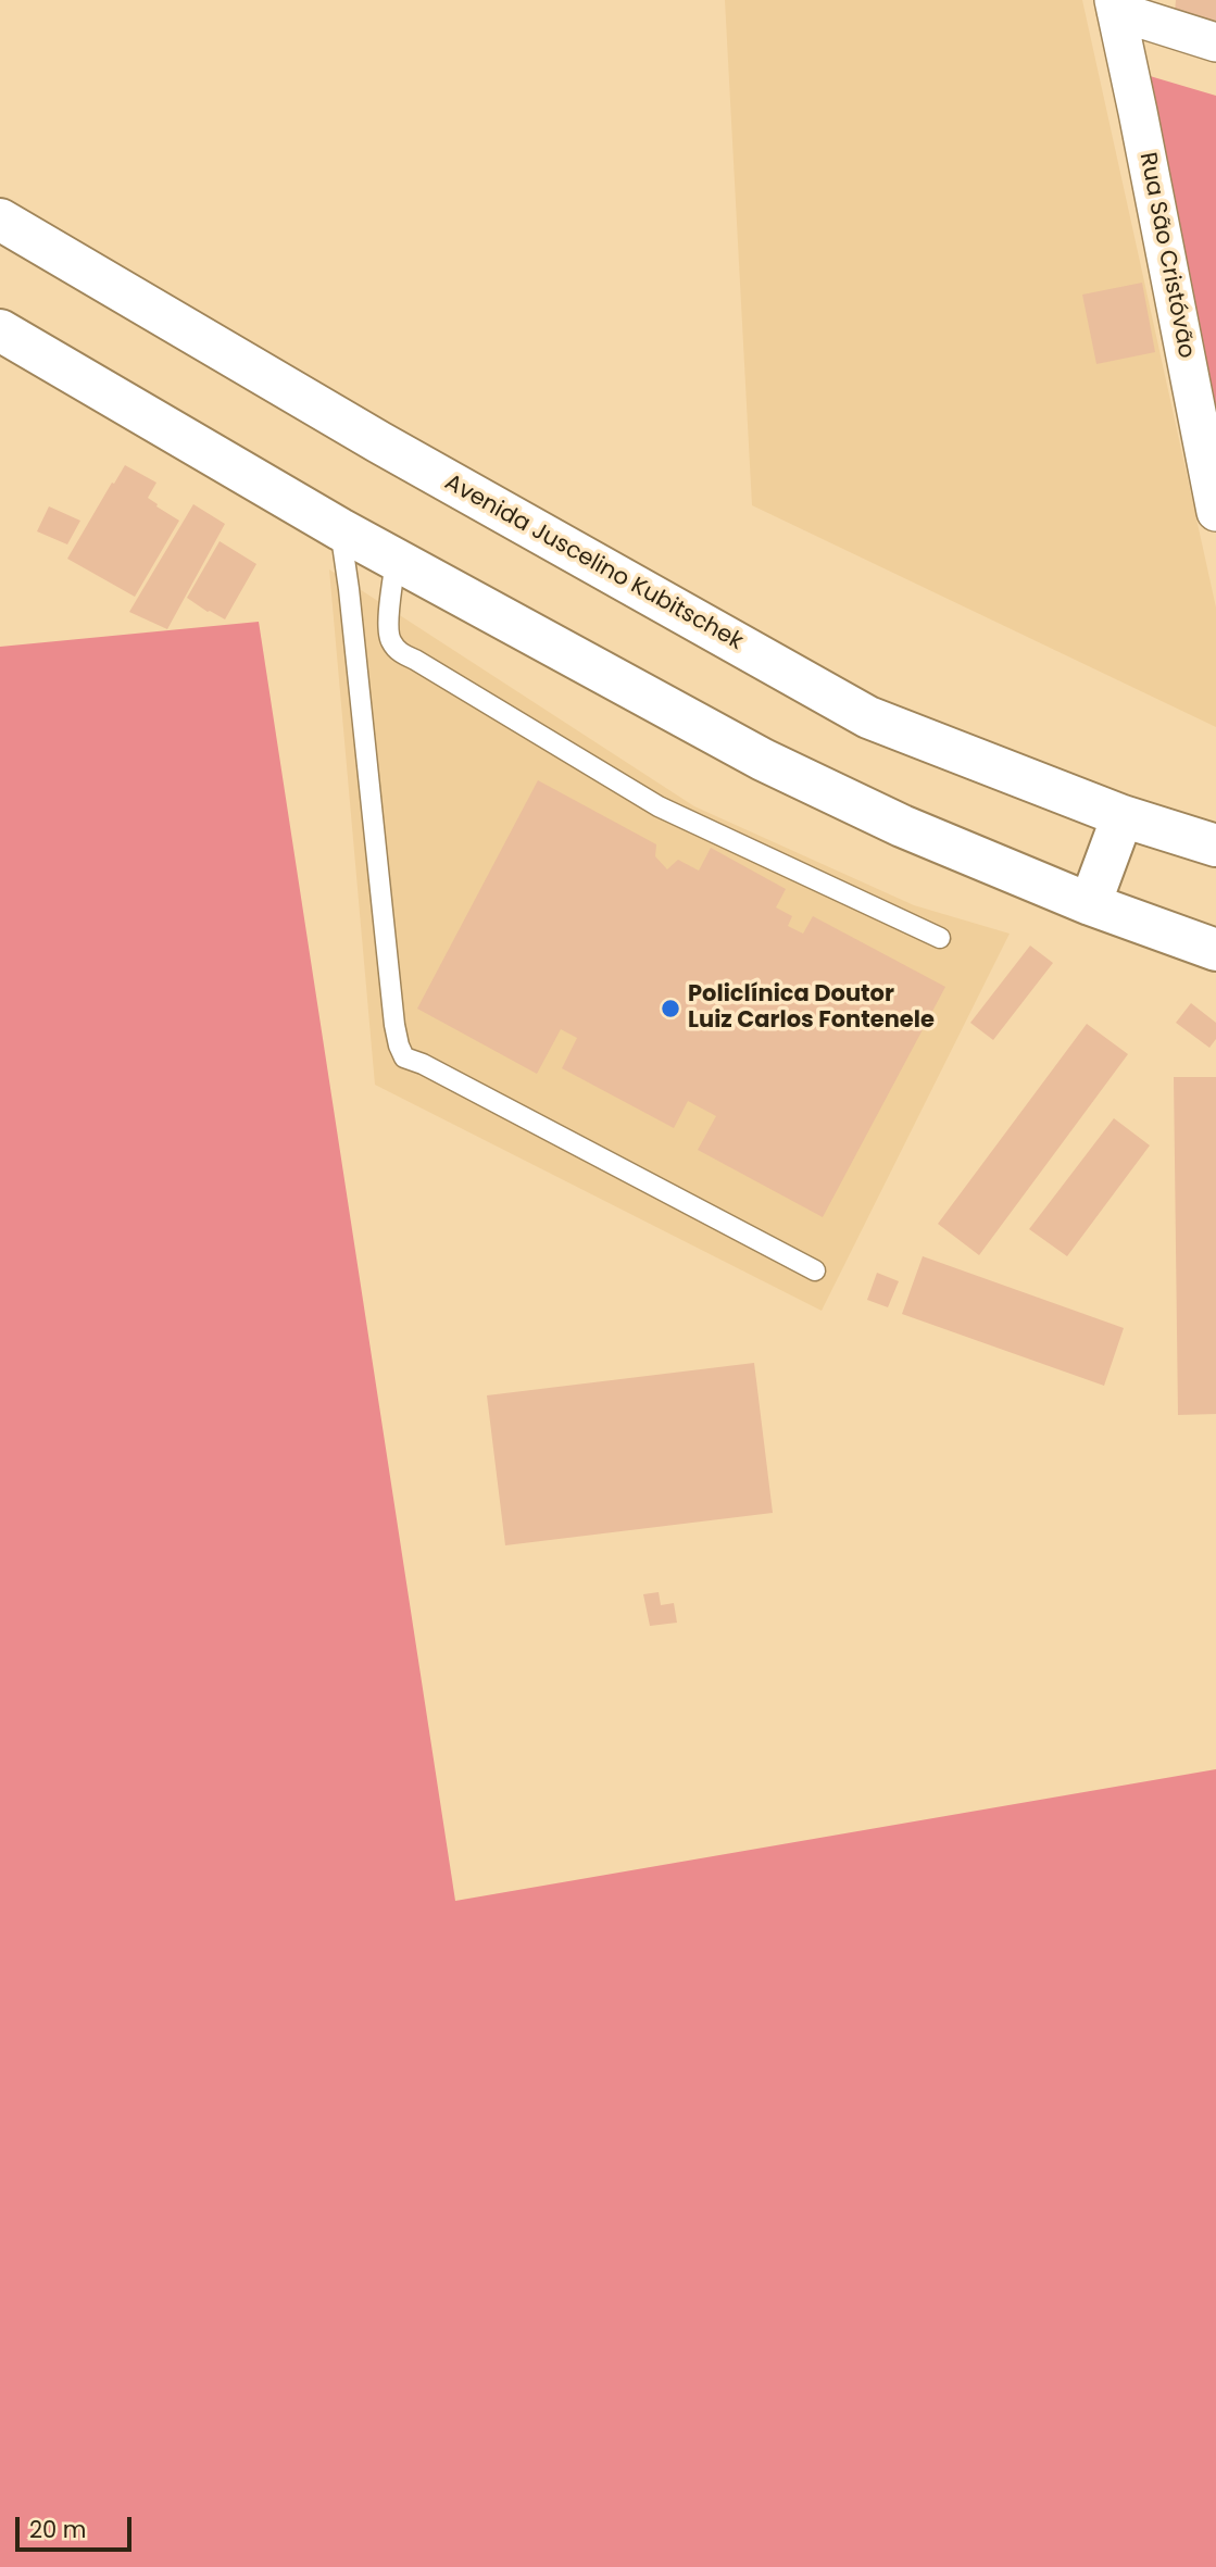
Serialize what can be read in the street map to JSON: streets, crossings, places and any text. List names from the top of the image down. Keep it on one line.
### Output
{"streets":{"main road":["Avenida Juscelino Kubitschek"],"street":["Rua São Cristóvão"]},"places":["Policlínica Doutor Luiz Carlos Fontenele"],"scale_bar":"20 m"}
